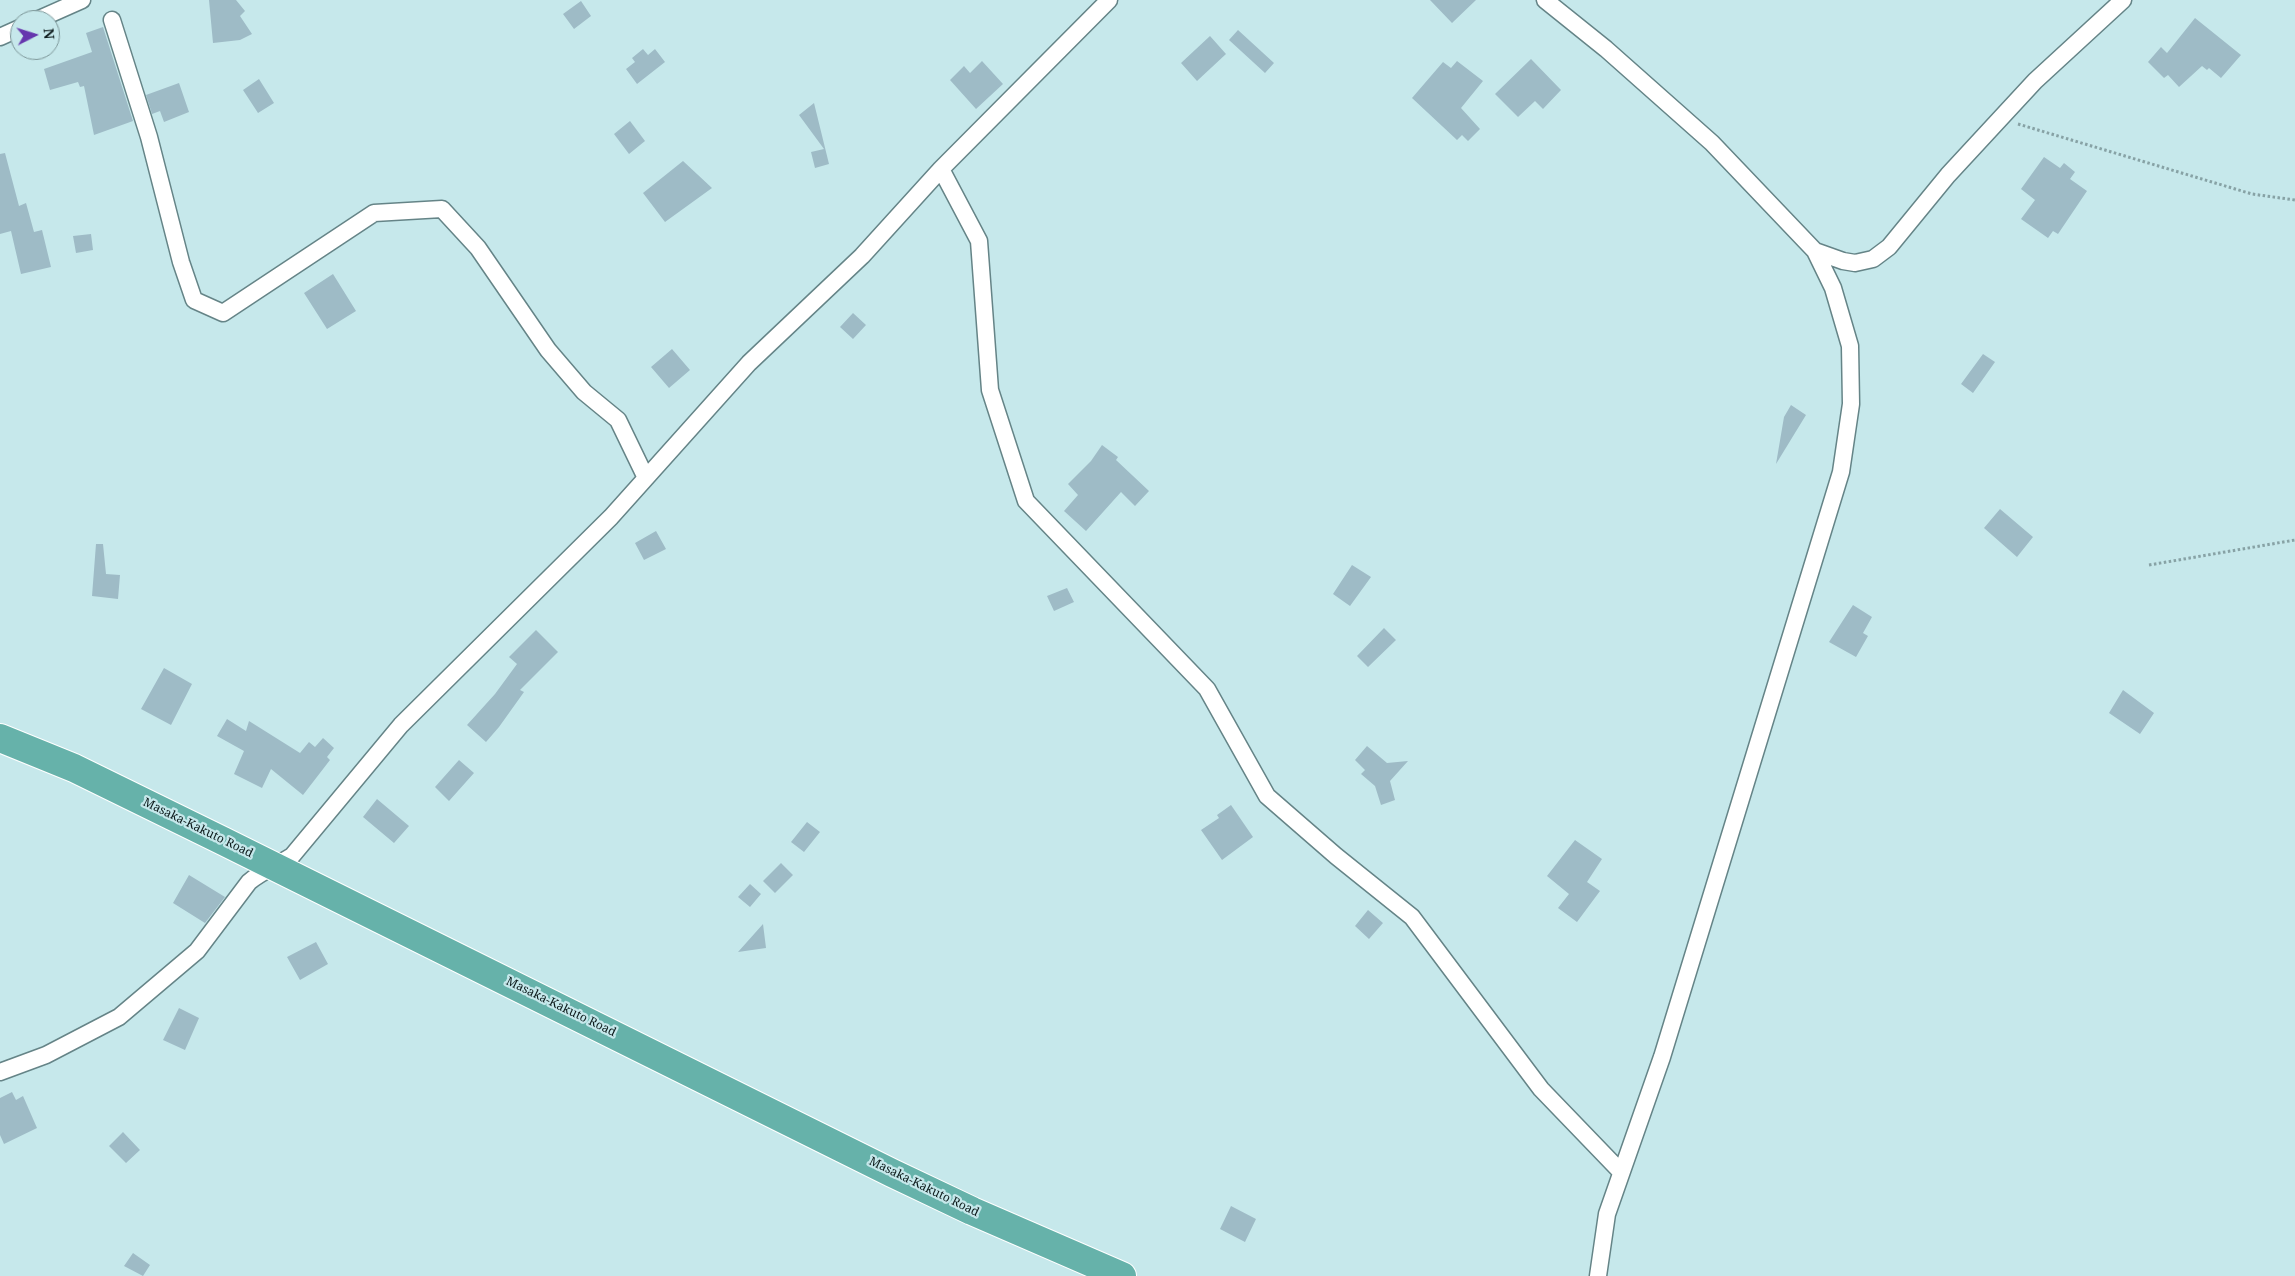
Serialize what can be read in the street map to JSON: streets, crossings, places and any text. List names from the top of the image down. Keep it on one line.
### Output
{"streets":{"highway":["Masaka-Kakuto Road"]},"north":"right"}
